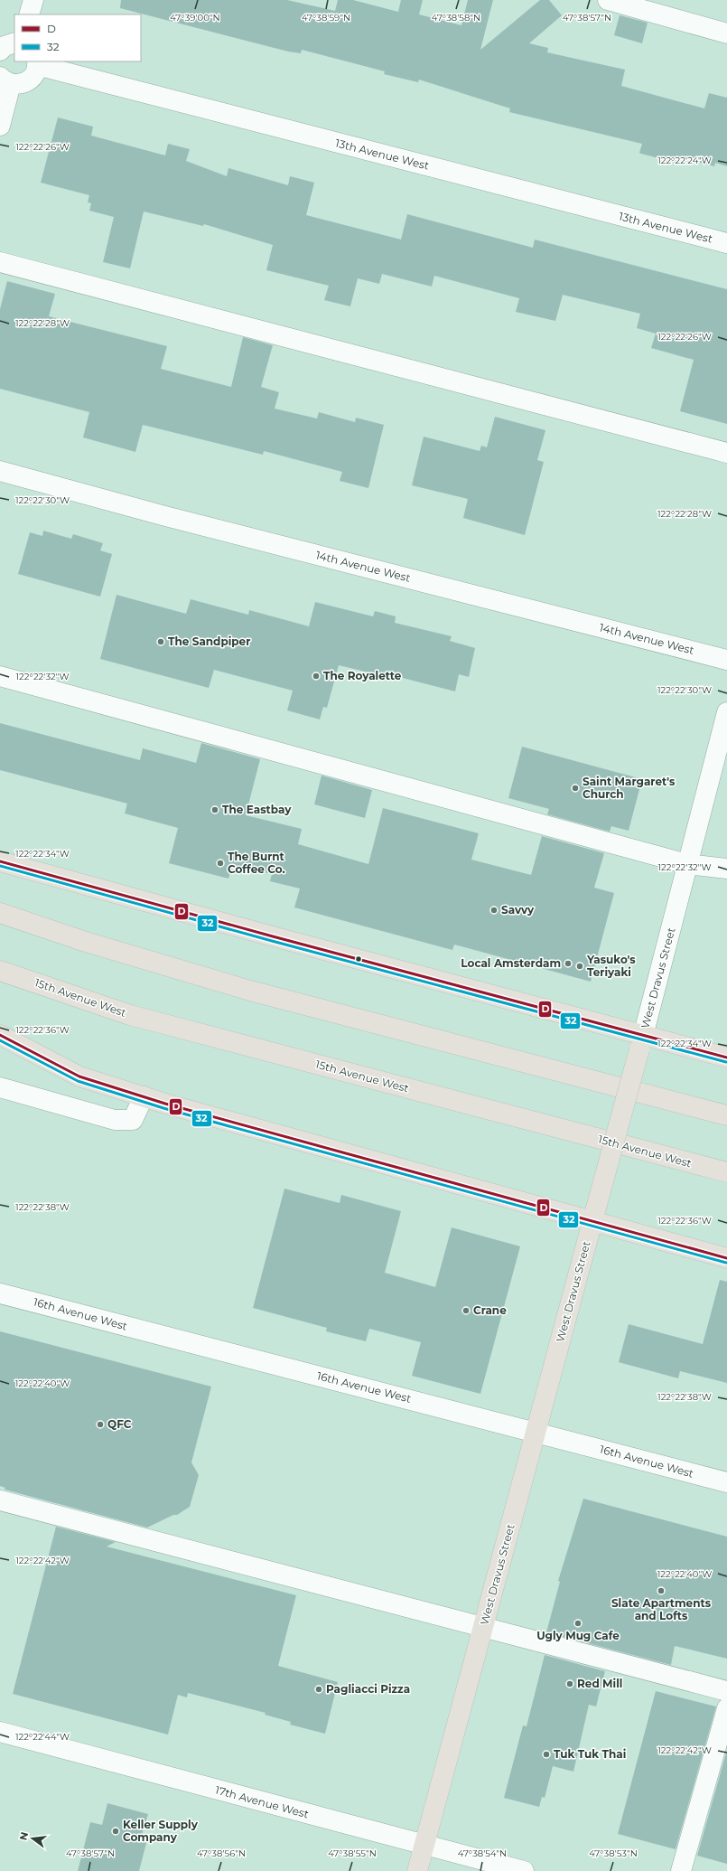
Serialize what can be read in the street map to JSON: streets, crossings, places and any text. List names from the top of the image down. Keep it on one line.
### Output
{"streets":{"main road":["West Dravus Street","15th Avenue West"],"street":["13th Avenue West","14th Avenue West","16th Avenue West","17th Avenue West"]},"crossings":[["West Dravus Street","16th Avenue West"],["West Dravus Street","17th Avenue West"]],"places":["The Sandpiper","The Royalette","Saint Margaret's Church","The Eastbay","The Burnt Coffee Co.","Savvy","Local Amsterdam","Yasuko's Teriyaki","Crane","QFC","Slate Apartments and Lofts","Ugly Mug Cafe","Red Mill","Pagliacci Pizza","Tuk Tuk Thai","Keller Supply Company"],"lines":["transit line D","transit line 32"],"legend":["D","32"],"north":"left","coordinates":["47°38'59\"N","47°39'00\"N","47°38'58\"N","47°38'57\"N","122°22'26\"W","122°22'24\"W","122°22'28\"W","122°22'30\"W","122°22'32\"W","122°22'34\"W","122°22'36\"W","122°22'38\"W","122°22'40\"W","122°22'42\"W","122°22'44\"W","47°38'56\"N","47°38'55\"N","47°38'54\"N","47°38'53\"N"]}
